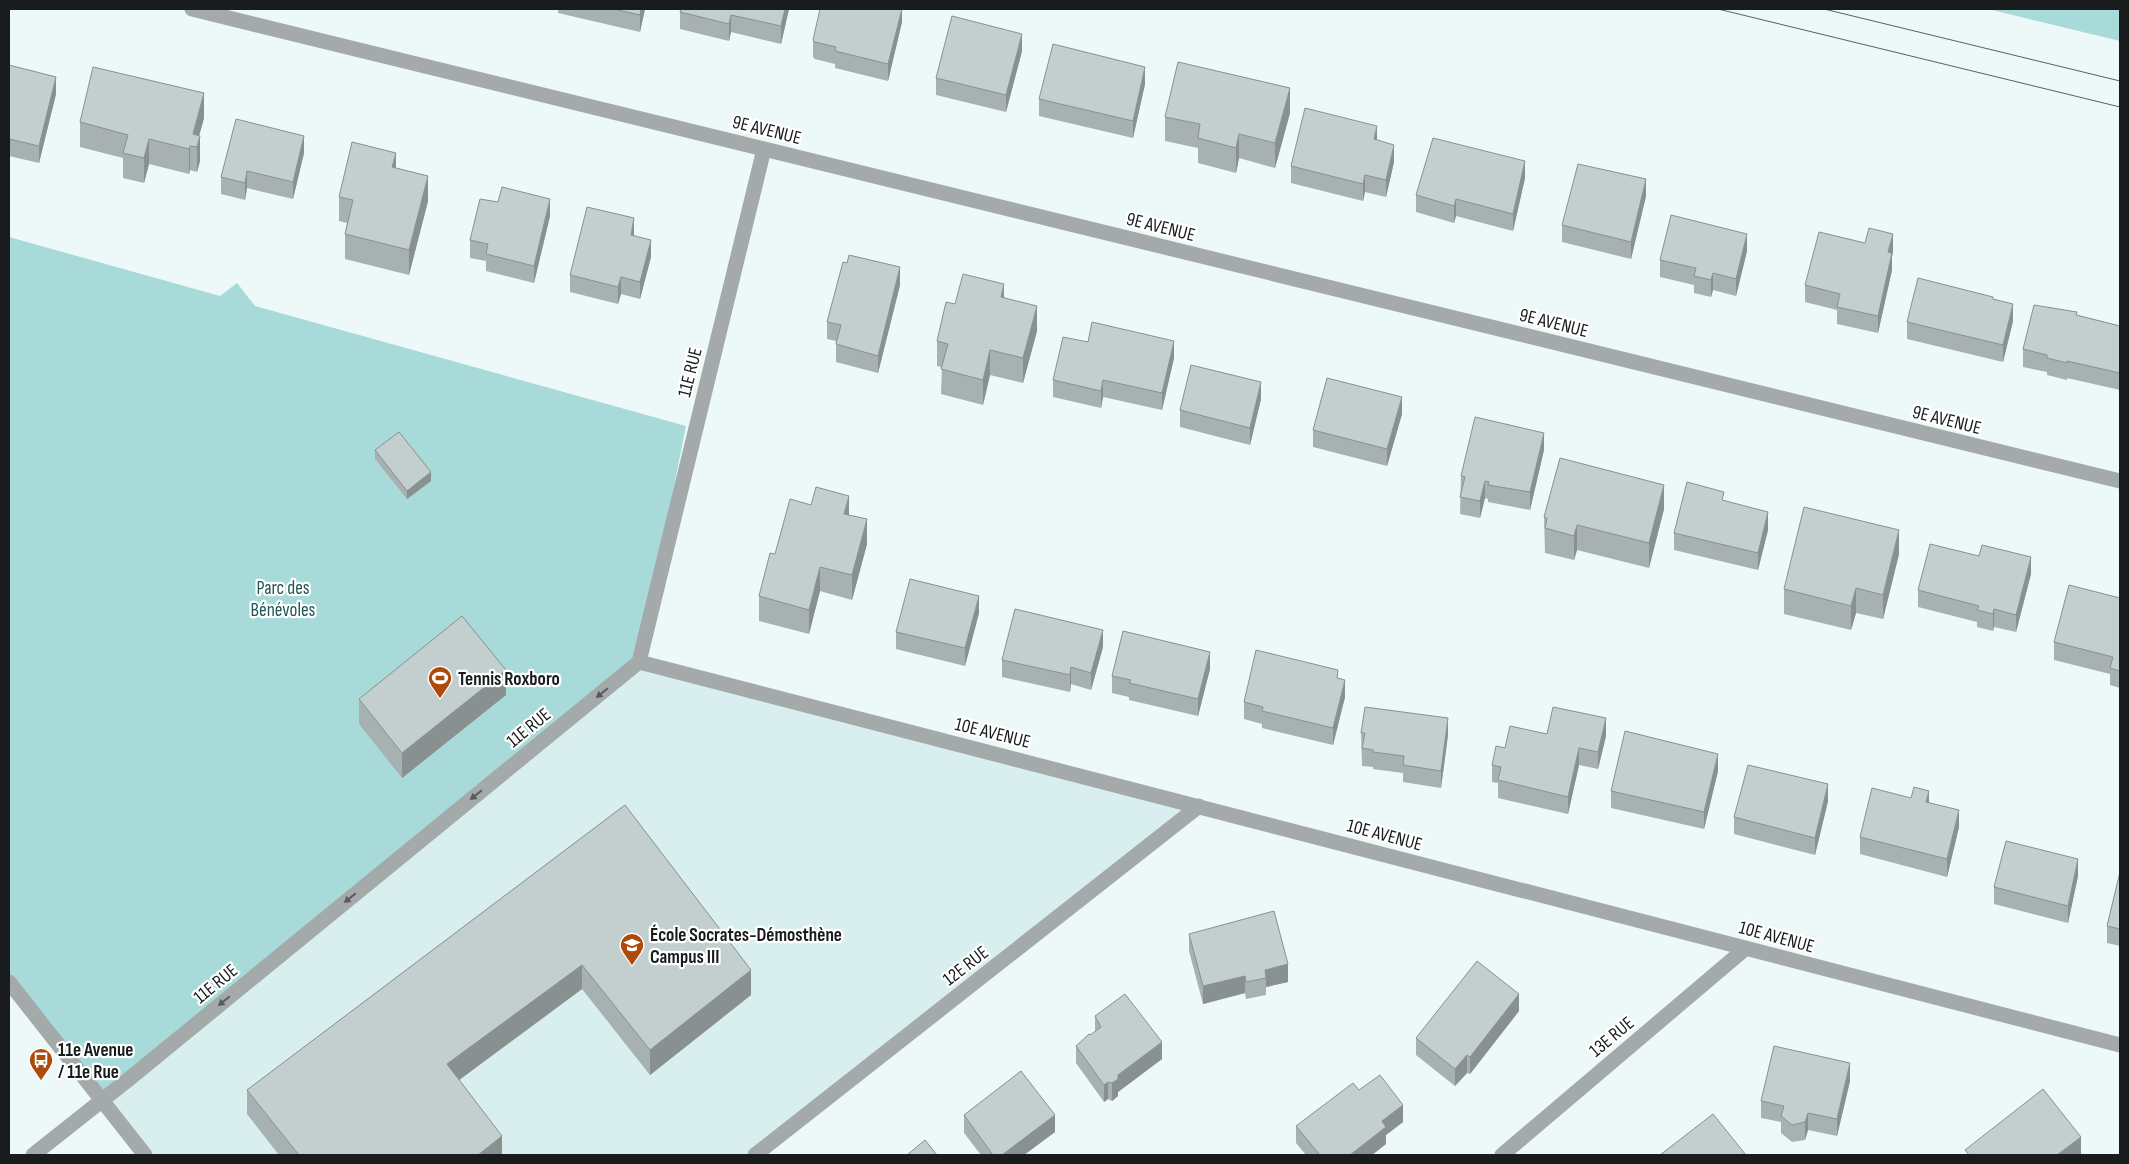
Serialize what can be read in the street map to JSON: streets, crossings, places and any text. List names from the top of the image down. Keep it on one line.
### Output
{"streets":{"street":["9E AVENUE","11E RUE","10E AVENUE","12E RUE","13E RUE"]},"crossings":[["9E AVENUE","11E RUE"],["11E RUE","10E AVENUE"],["10E AVENUE","12E RUE"],["10E AVENUE","13E RUE"]],"one_way":["11E RUE"],"parks":["Parc des Bénévoles"],"places":{"sports":["Tennis Roxboro"],"school or university":["École Socrates-Démosthène Campus III"],"bus stop":["11e Avenue / 11e Rue"]}}
